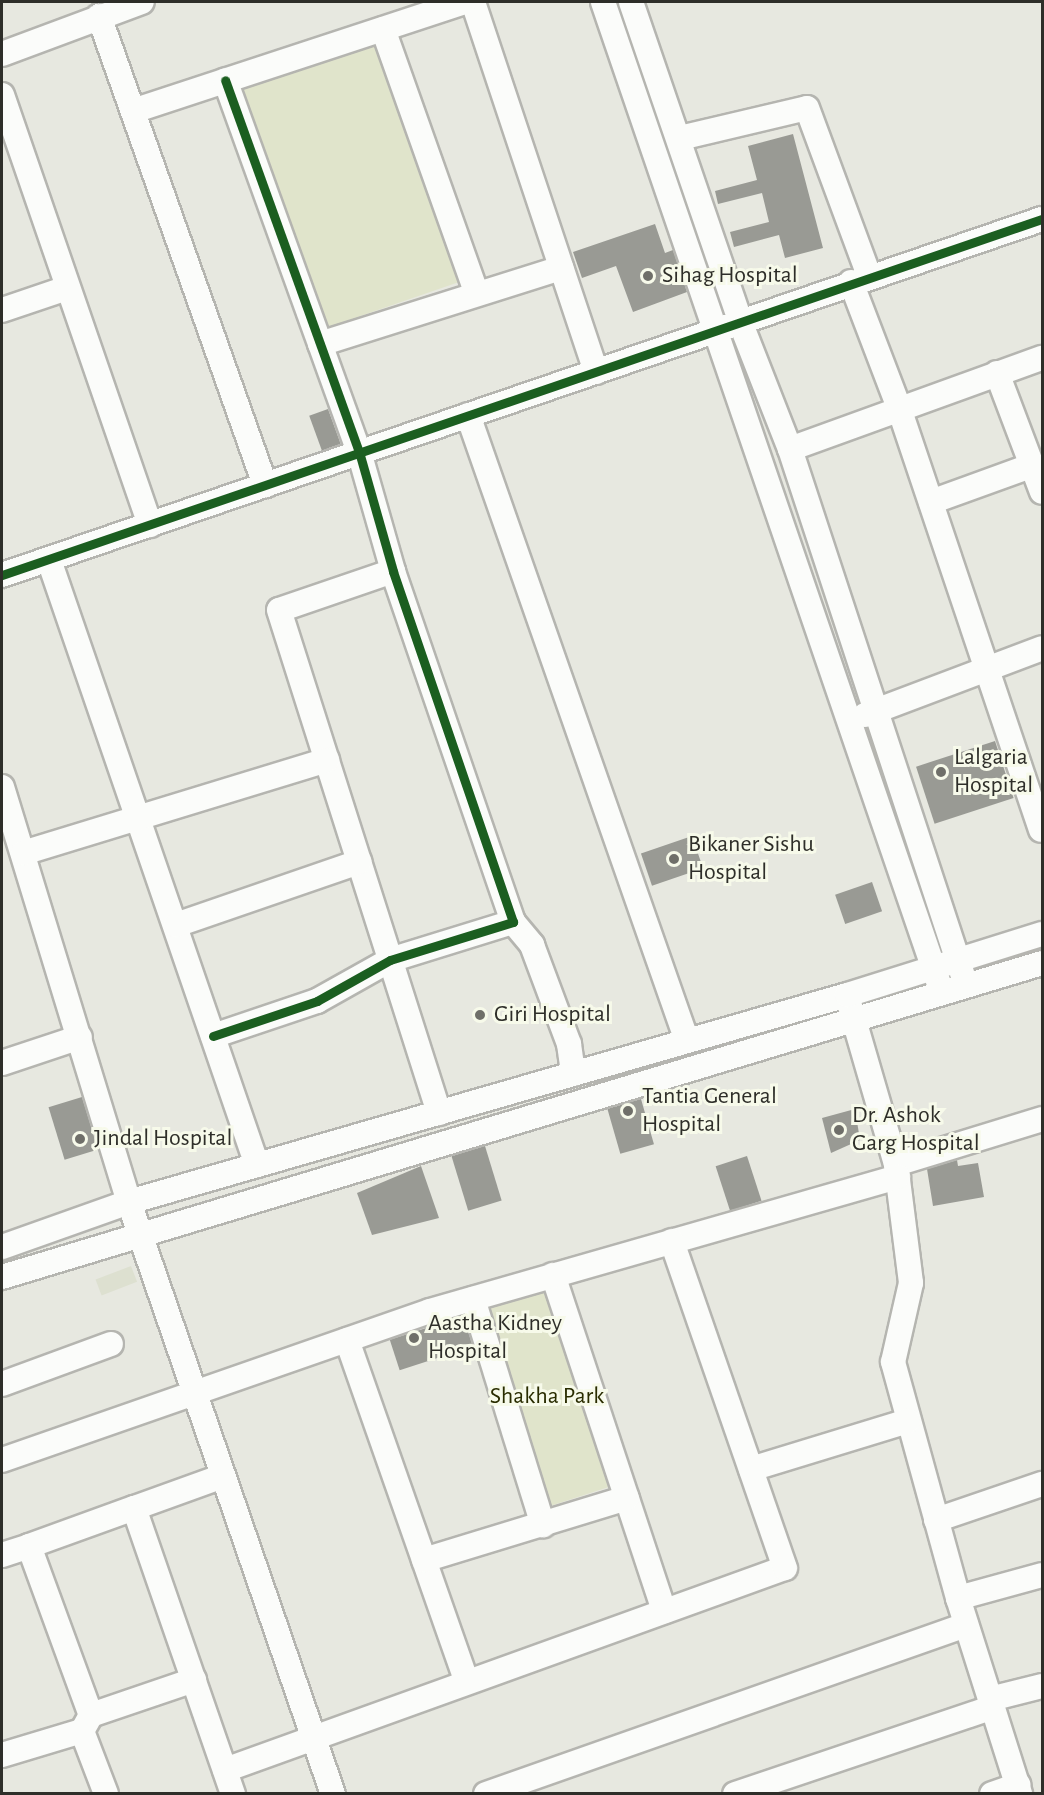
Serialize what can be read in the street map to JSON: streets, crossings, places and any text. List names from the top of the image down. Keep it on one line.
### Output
{"parks":["Shakha Park"],"places":["Sihag Hospital","Lalgaria Hospital","Bikaner Sishu Hospital","Giri Hospital","Tantia General Hospital","Dr. Ashok Garg Hospital","Jindal Hospital","Aastha Kidney Hospital"]}
